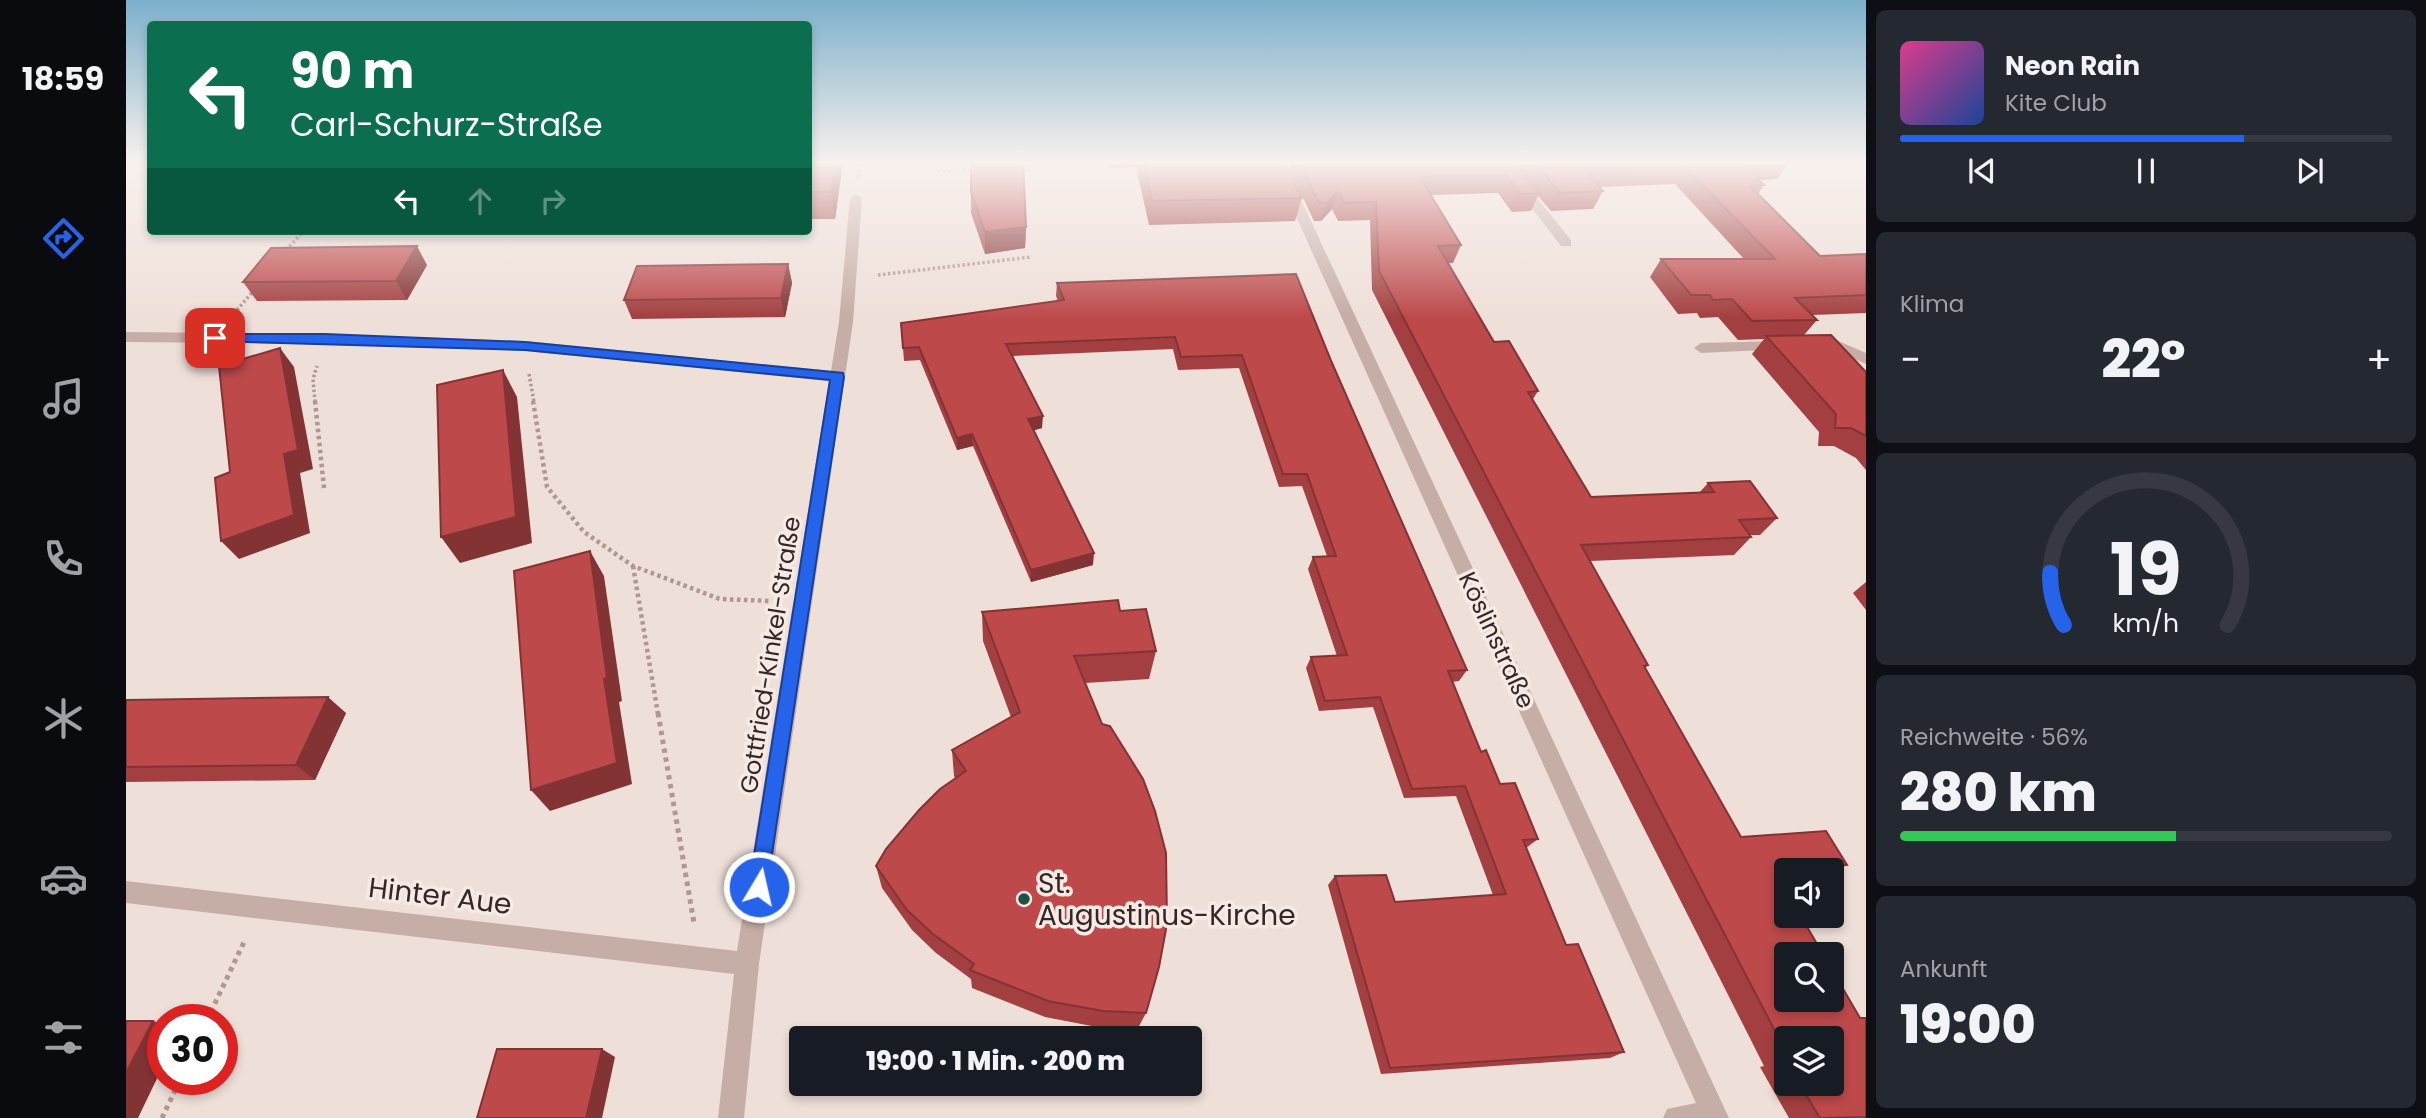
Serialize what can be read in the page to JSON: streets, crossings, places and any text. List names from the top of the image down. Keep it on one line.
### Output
{"streets":{"street":["Köslinstraße","Gottfried-Kinkel-Straße","Hinter Aue"]},"crossings":[["Gottfried-Kinkel-Straße","Hinter Aue"]],"places":["St. Augustinus-Kirche"],"page":{"tabs":"18:59","turn":["90 m","Carl-Schurz-Straße"],"song":["Neon Rain","Kite Club"],"tile":["Klima",["Reichweite · 56%","280 km"],["Ankunft","19:00"]],"heat":["−","22°","+"],"limit":"30","trip":"19:00 · 1 Min. · 200 m","gauge":["19","km/h"]}}
